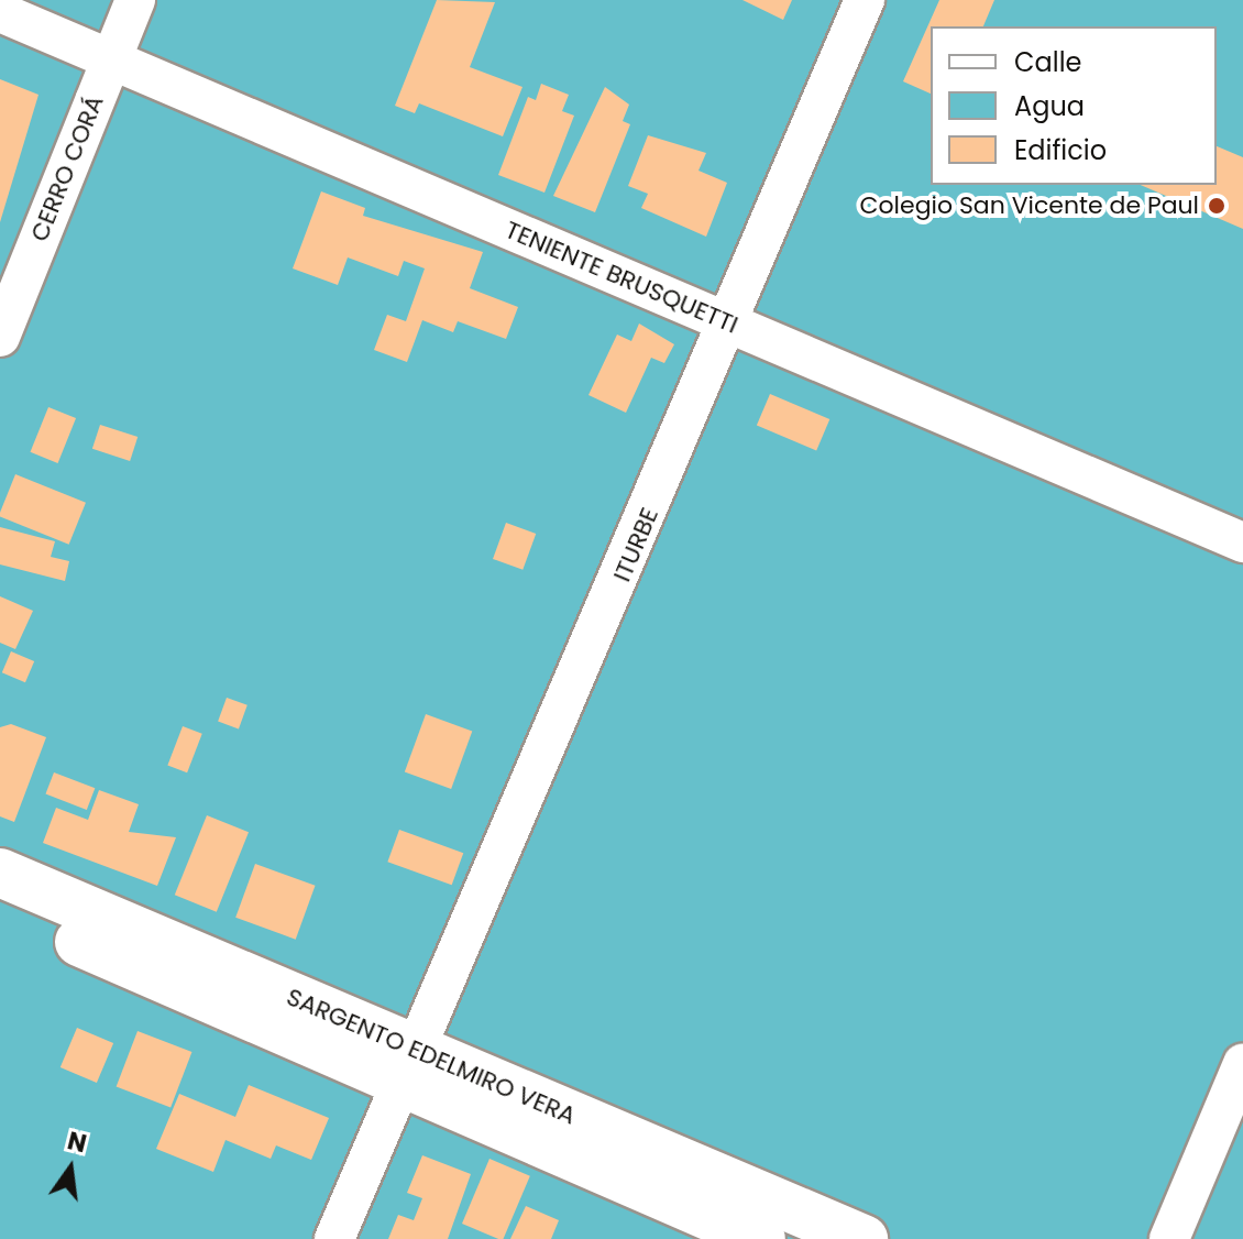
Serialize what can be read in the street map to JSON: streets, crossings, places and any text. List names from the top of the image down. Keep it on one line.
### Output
{"streets":{"street":["CERRO CORÁ","TENIENTE BRUSQUETTI","ITURBE","SARGENTO EDELMIRO VERA"]},"crossings":[["CERRO CORÁ","TENIENTE BRUSQUETTI"],["TENIENTE BRUSQUETTI","ITURBE"],["ITURBE","SARGENTO EDELMIRO VERA"]],"places":["Colegio San Vicente de Paul"],"legend":["Calle","Agua","Edificio"],"north":"top"}
